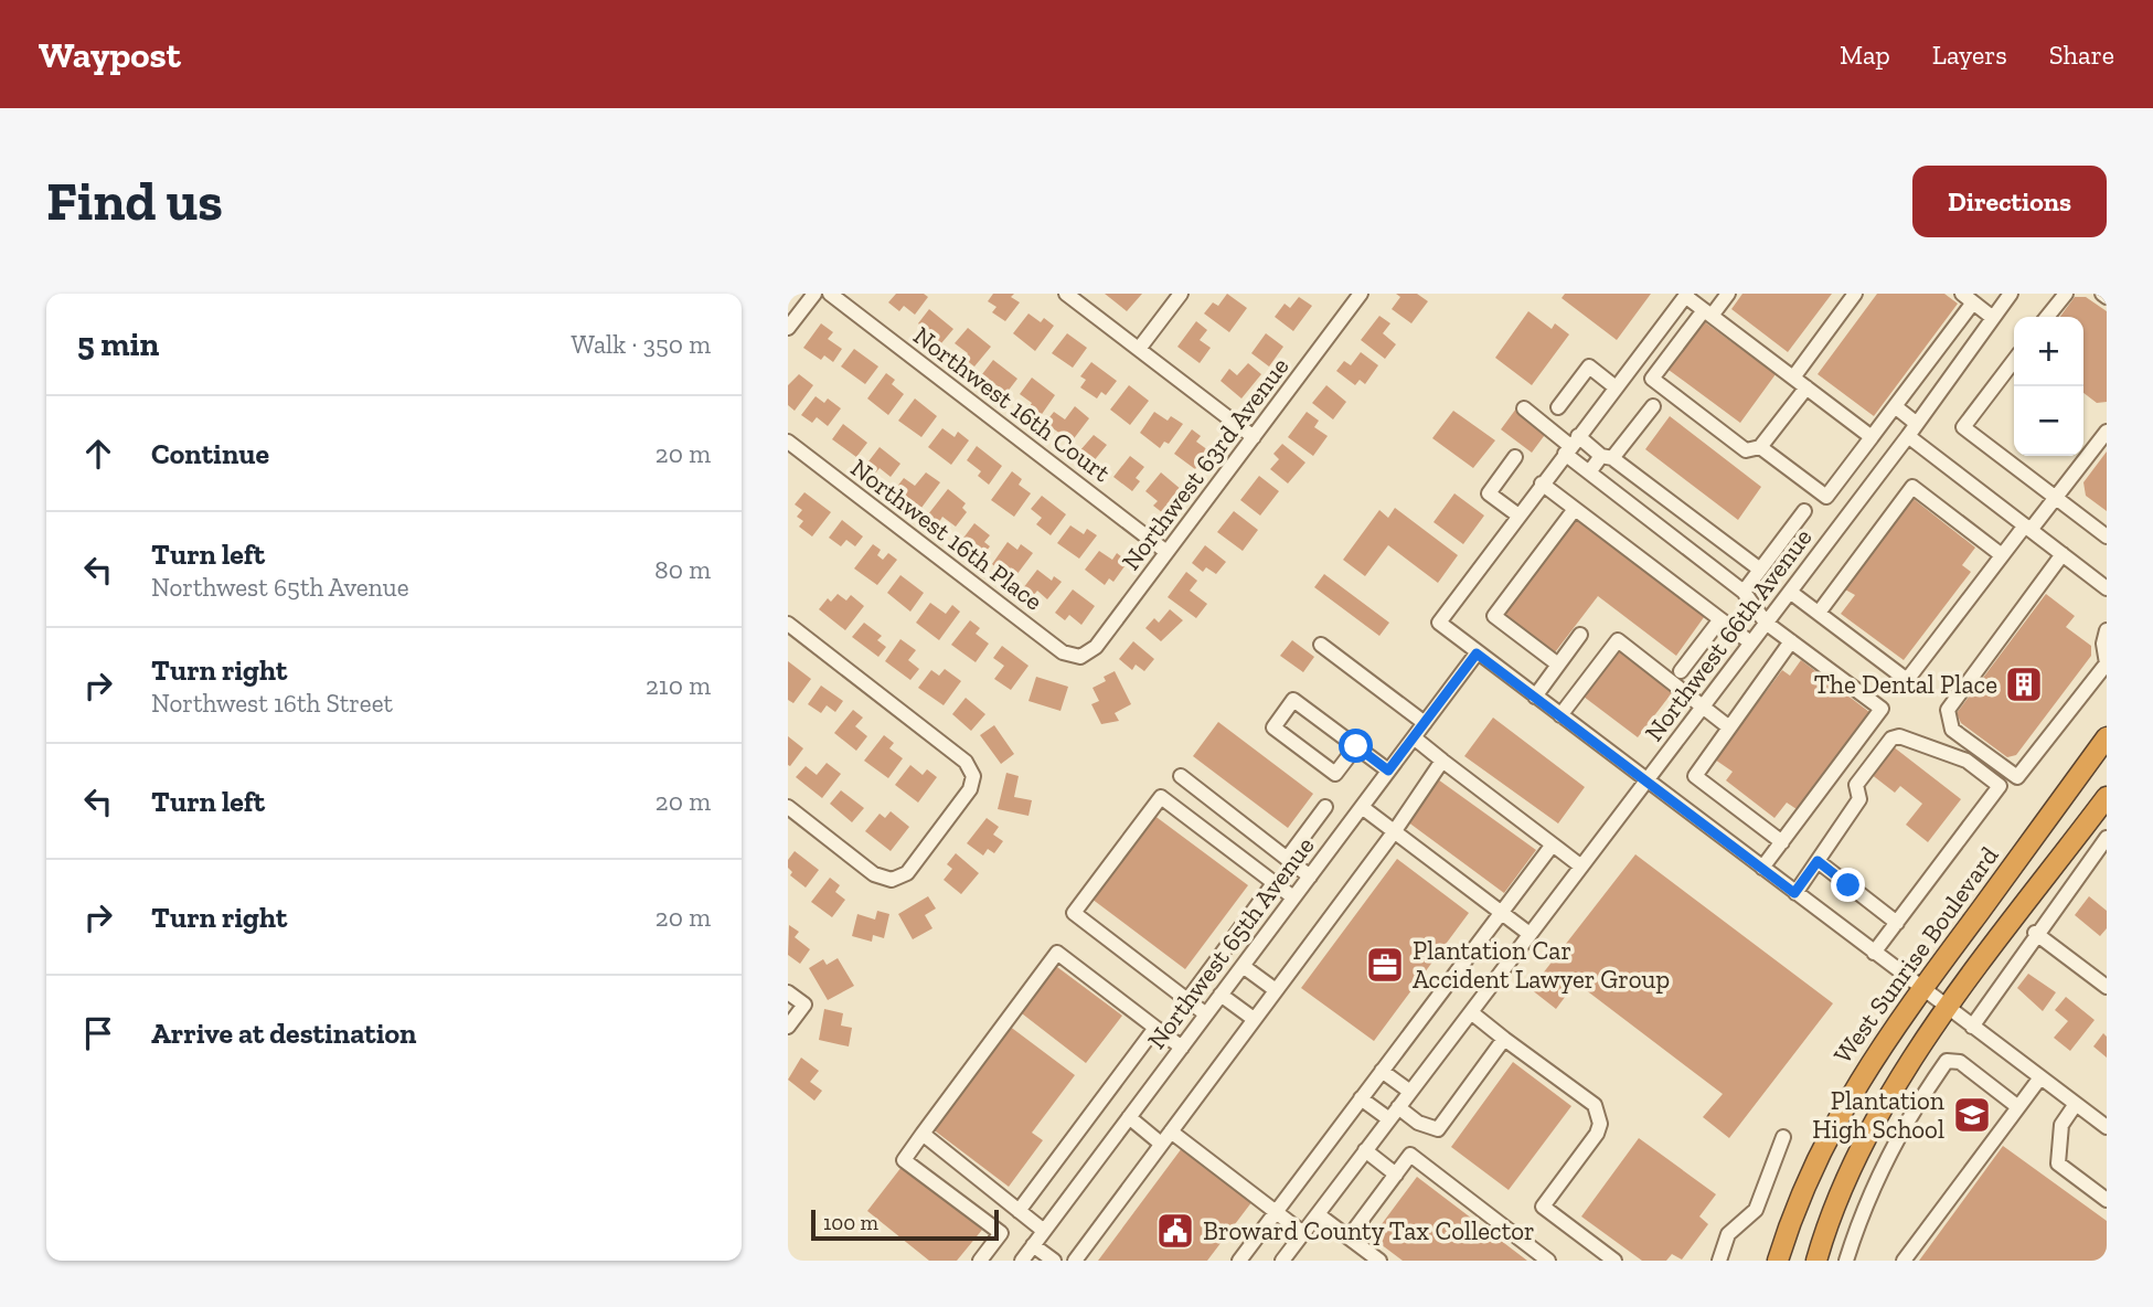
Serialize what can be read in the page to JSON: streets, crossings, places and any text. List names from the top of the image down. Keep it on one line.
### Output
{"streets":{"highway":["West Sunrise Boulevard"],"street":["Northwest 16th Court","Northwest 63rd Avenue","Northwest 16th Place","Northwest 66th Avenue","Northwest 65th Avenue"]},"crossings":[["Northwest 16th Court","Northwest 63rd Avenue"],["Northwest 63rd Avenue","Northwest 16th Place"]],"places":{"building":["The Dental Place"],"office":["Plantation Car Accident Lawyer Group"],"school or university":["Plantation High School"],"public building":["Broward County Tax Collector"]},"scale_bar":"100 m","page":{"header":"Waypost","nav":["Map","Layers","Share"],"buttons":"Directions","title":"Find us","heading":["5 min","Walk · 350 m"],"map_buttons":["+","−"],"list":[["Continue","20 m"],["Turn left","Northwest 65th Avenue","80 m"],["Turn right","Northwest 16th Street","210 m"],["Turn left","20 m"],["Turn right","20 m"],"Arrive at destination"],"scale":"100 m"}}
